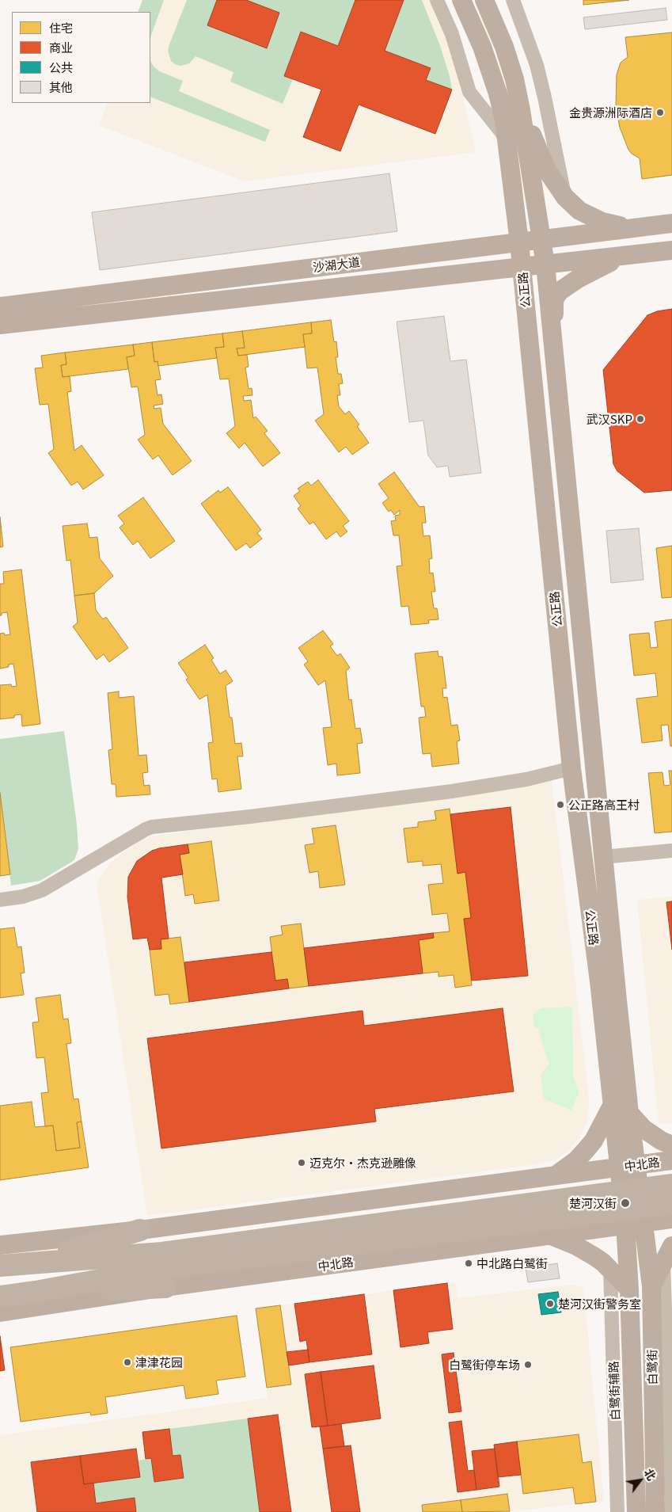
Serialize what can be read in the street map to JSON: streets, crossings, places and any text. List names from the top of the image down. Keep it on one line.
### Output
{"streets":{"main road":["沙湖大道","公正路","中北路","白鹭街"],"street":["白鹭街辅路"]},"crossings":[["沙湖大道","公正路"],["公正路","中北路"],["公正路","白鹭街"],["中北路","白鹭街"]],"places":["金贵源洲际酒店","武汉SKP","公正路高王村","迈克尔·杰克逊雕像","楚河汉街","中北路白鹭街","楚河汉街警务室","津津花园","白鹭街停车场"],"legend":["住宅","商业","公共","其他"],"north":"top right"}
